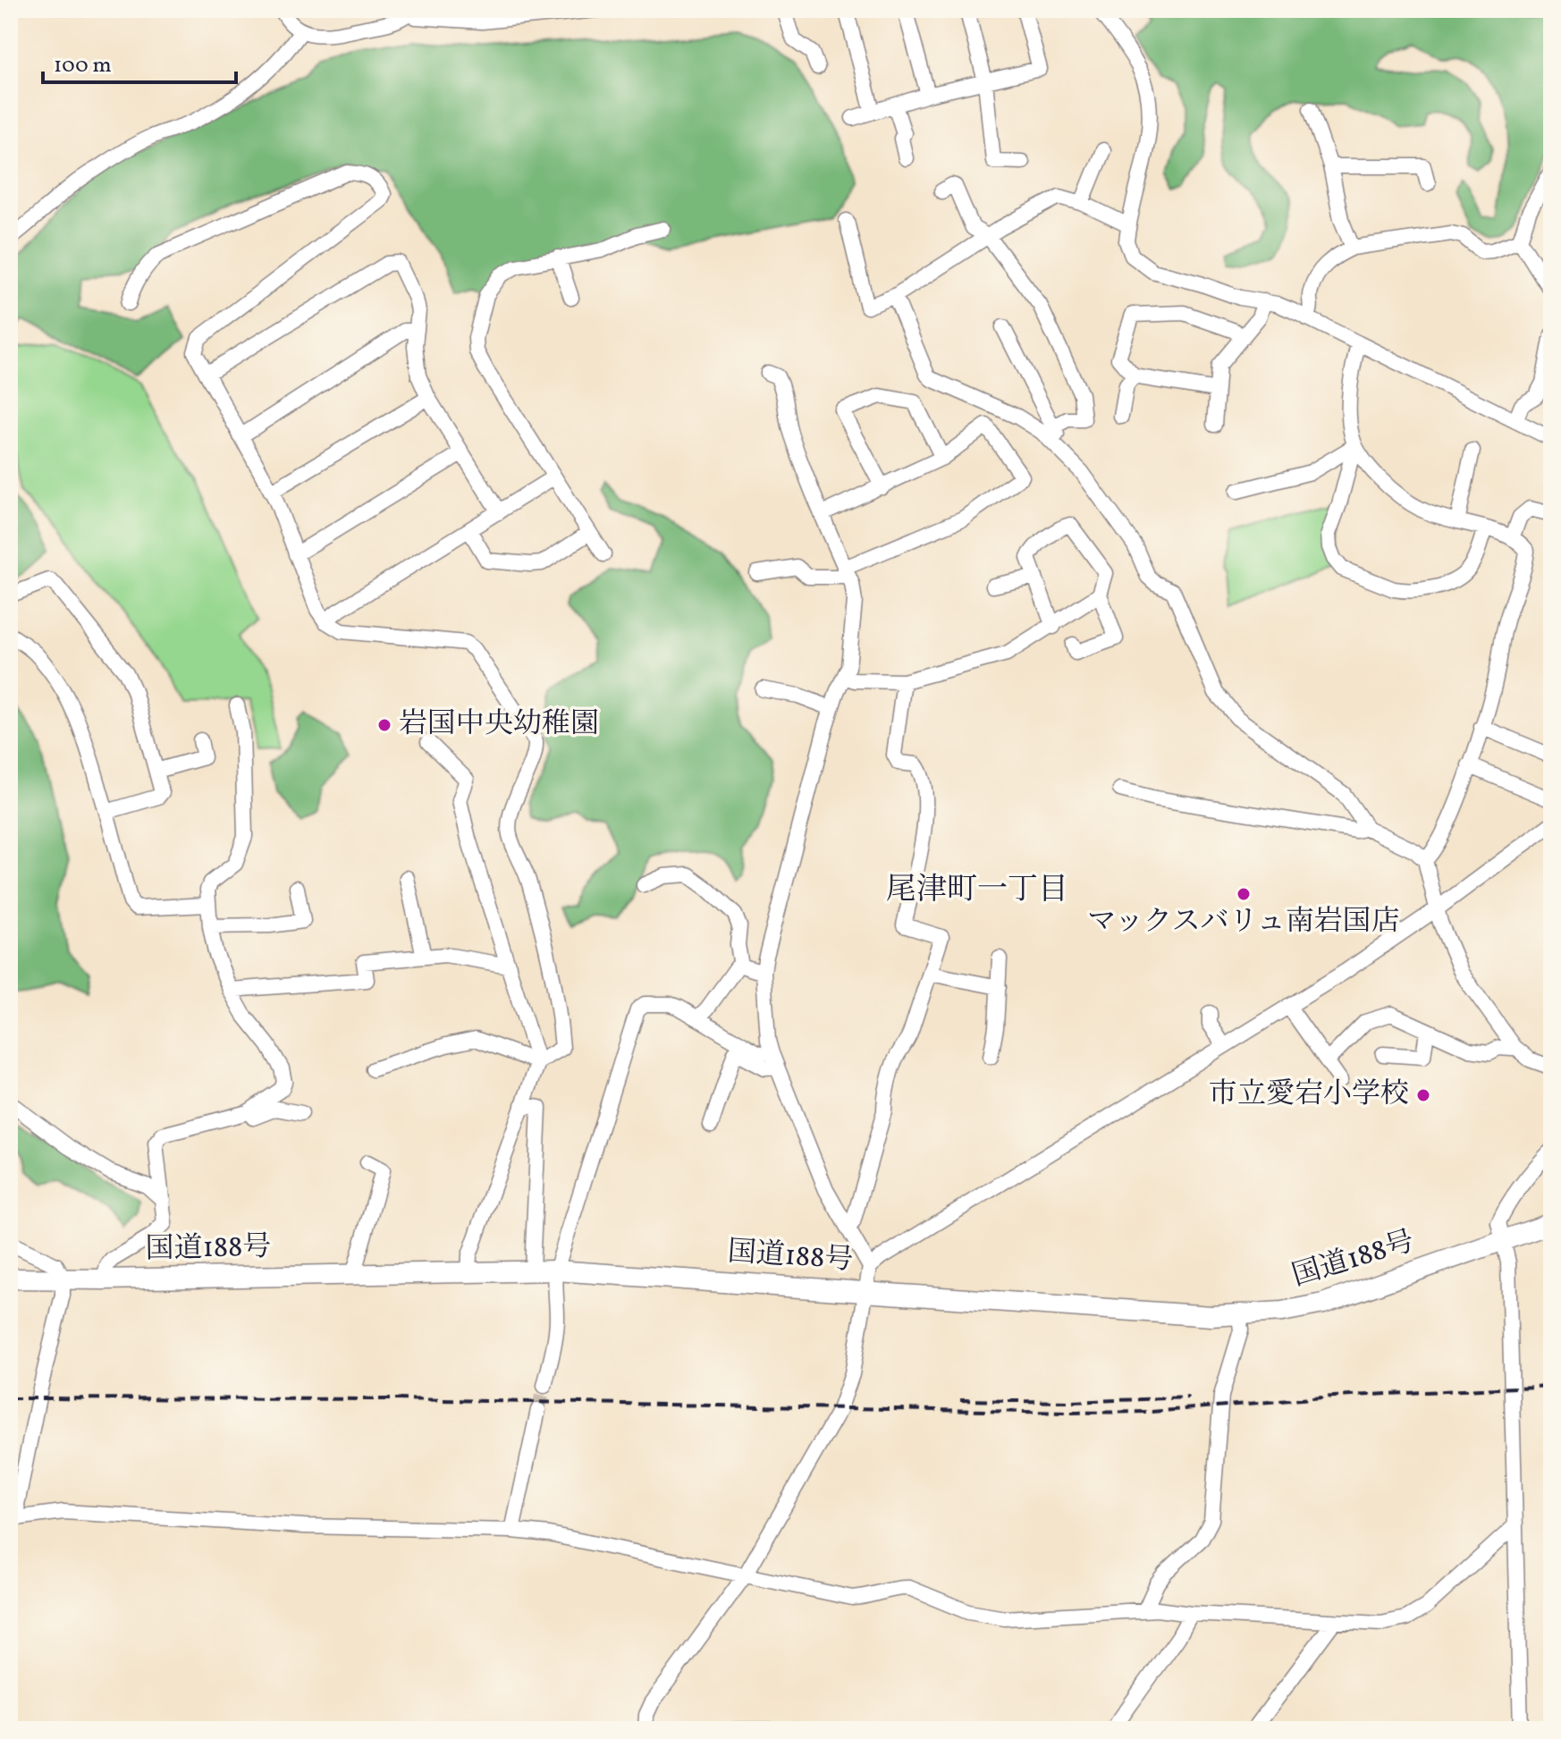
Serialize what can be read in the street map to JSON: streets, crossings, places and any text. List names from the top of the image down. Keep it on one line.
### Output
{"streets":{"highway":["国道188号"]},"districts":["尾津町一丁目"],"places":["岩国中央幼稚園","マックスバリュ南岩国店","市立愛宕小学校"],"scale_bar":"100 m"}
